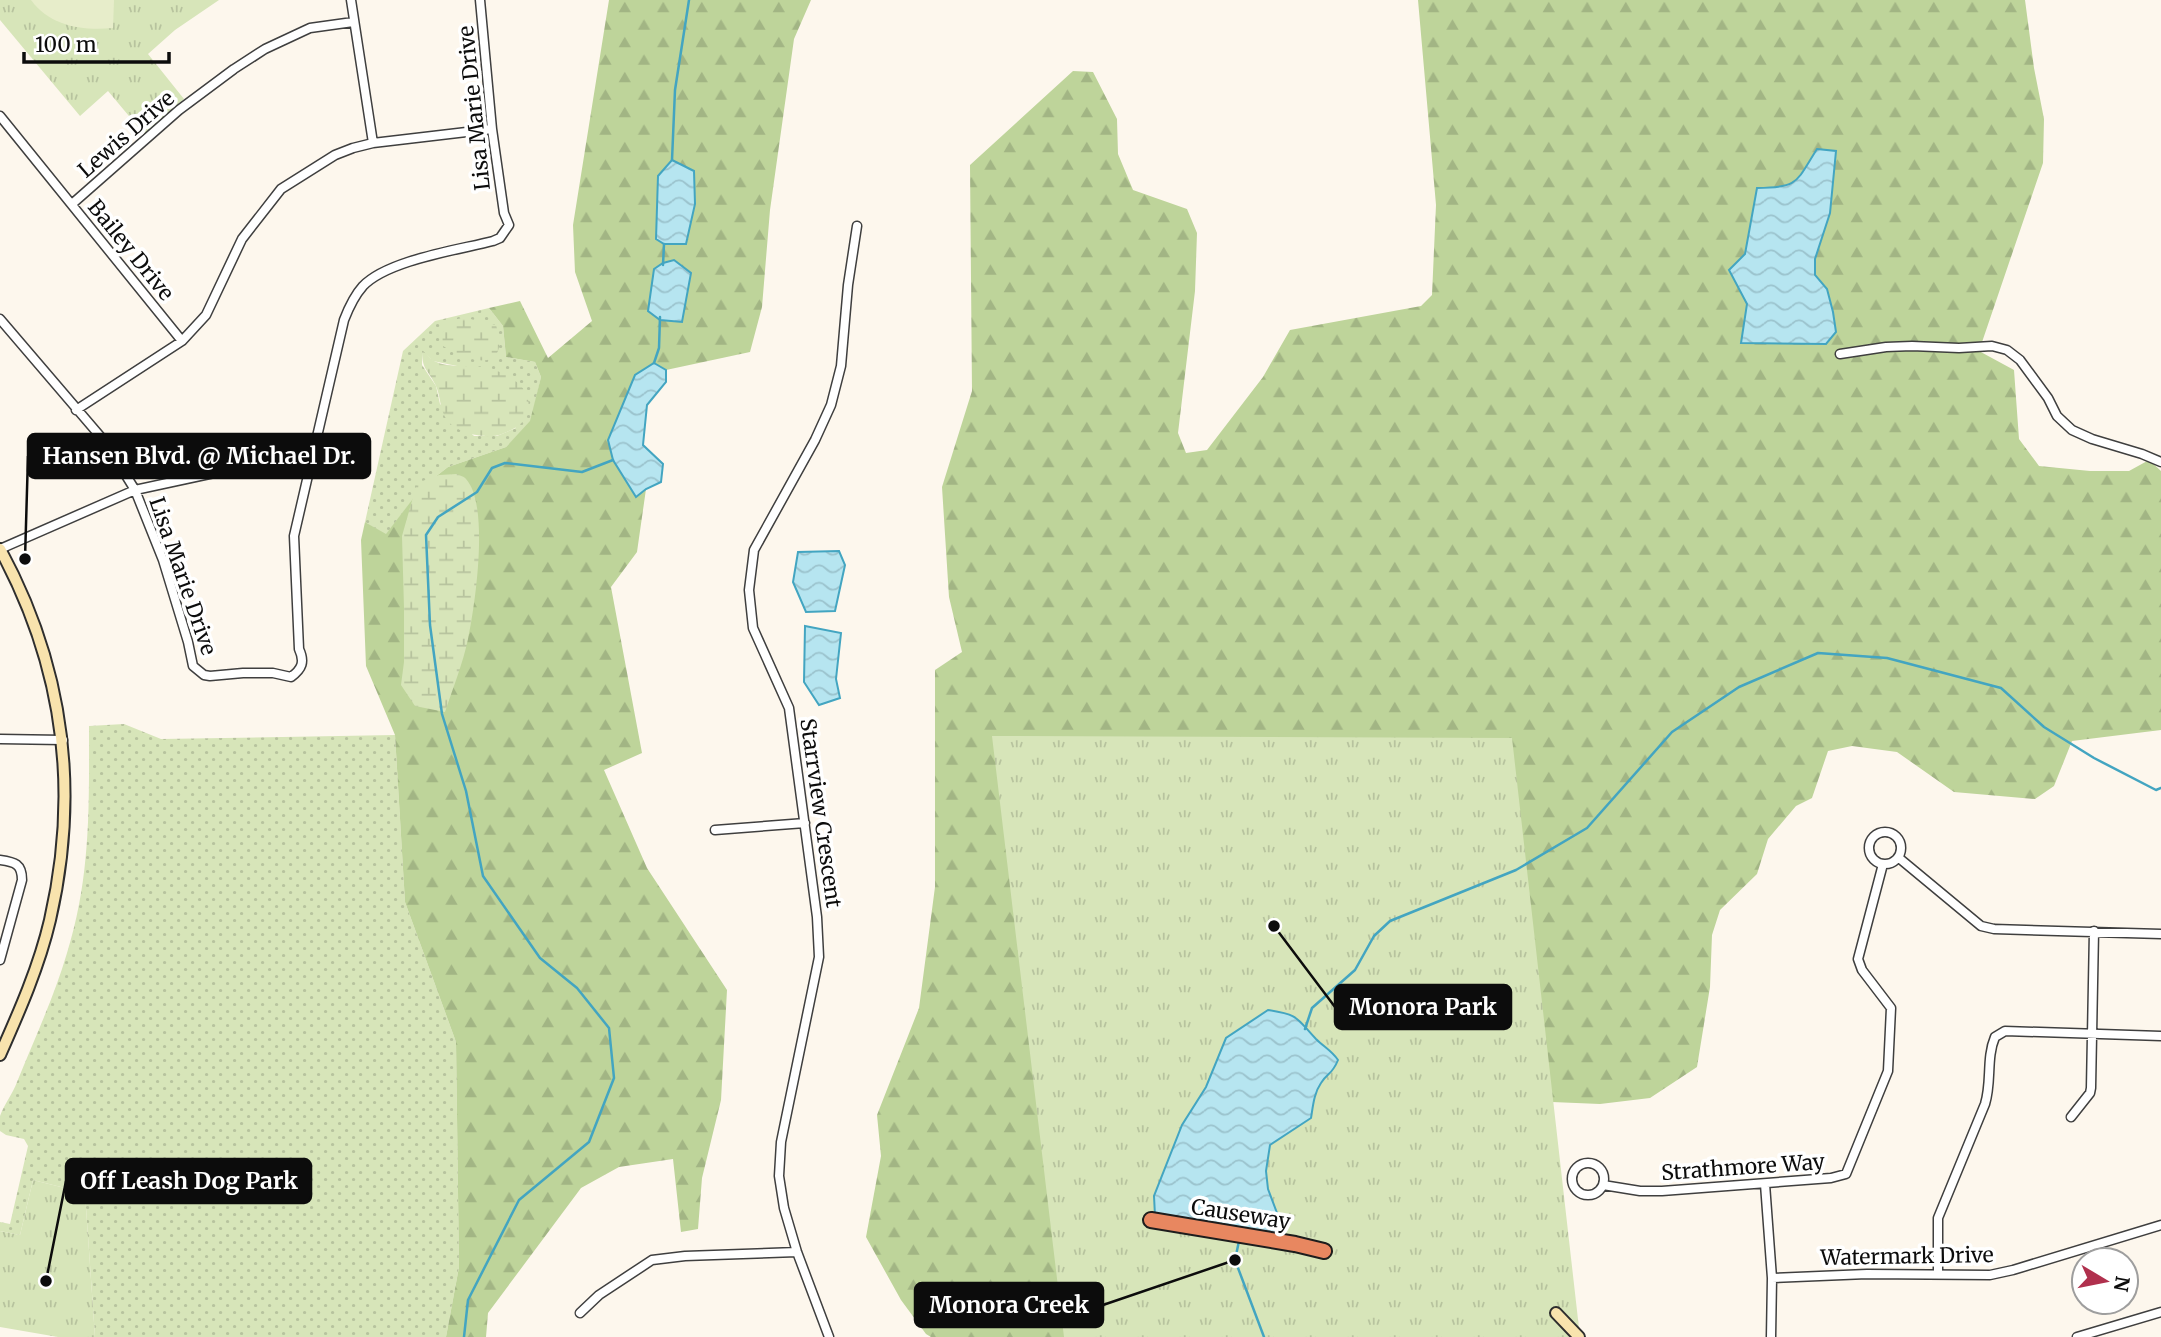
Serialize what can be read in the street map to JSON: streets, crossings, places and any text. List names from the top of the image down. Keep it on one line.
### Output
{"streets":{"highway":["Causeway"],"street":["Lisa Marie Drive","Lewis Drive","Bailey Drive","Starrview Crescent","Strathmore Way","Watermark Drive"]},"crossings":[["Lewis Drive","Bailey Drive"]],"places":["Hansen Blvd. @ Michael Dr.","Monora Park","Monora Creek","Off Leash Dog Park"],"scale_bar":"100 m","north":"right"}
